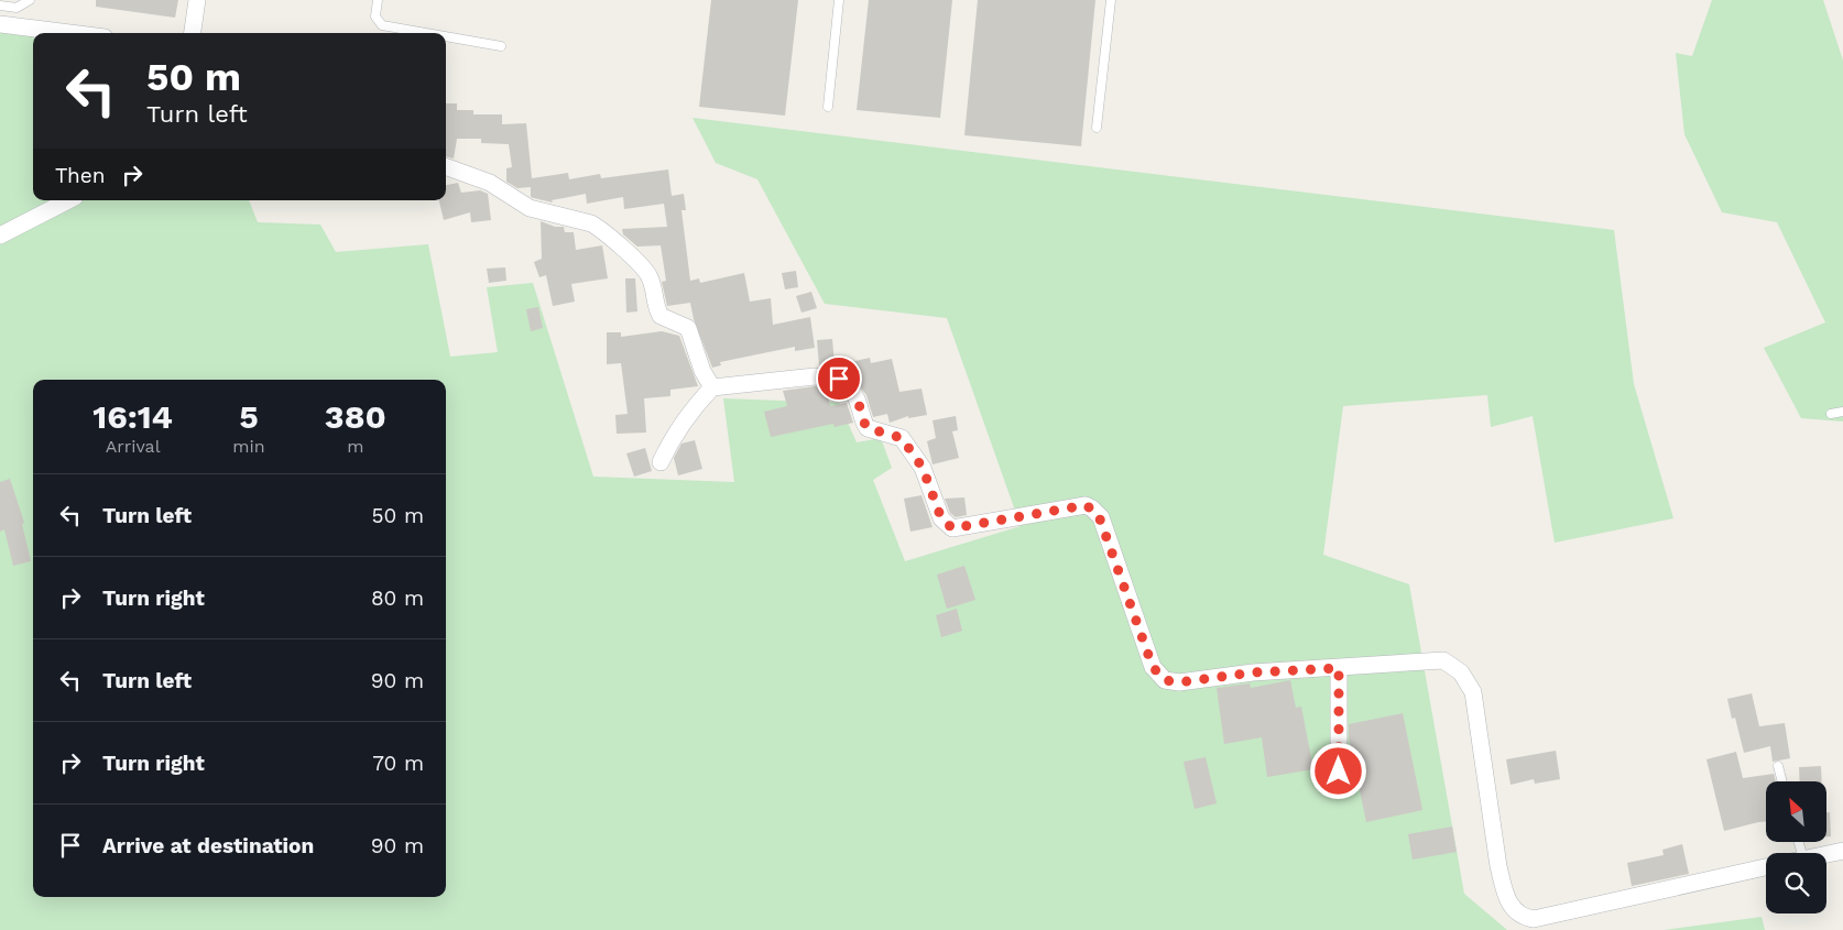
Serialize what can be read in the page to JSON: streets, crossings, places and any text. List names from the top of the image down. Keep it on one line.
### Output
{"north":"top left","page":{"turn":["50 m","Turn left"],"then":"Then","eta":["16:14","Arrival","5","min","380","m"],"list":[{"name":"Turn left","value":"50 m"},{"name":"Turn right","value":"80 m"},{"name":"Turn left","value":"90 m"},{"name":"Turn right","value":"70 m"},{"name":"Arrive at destination","value":"90 m"}]}}
